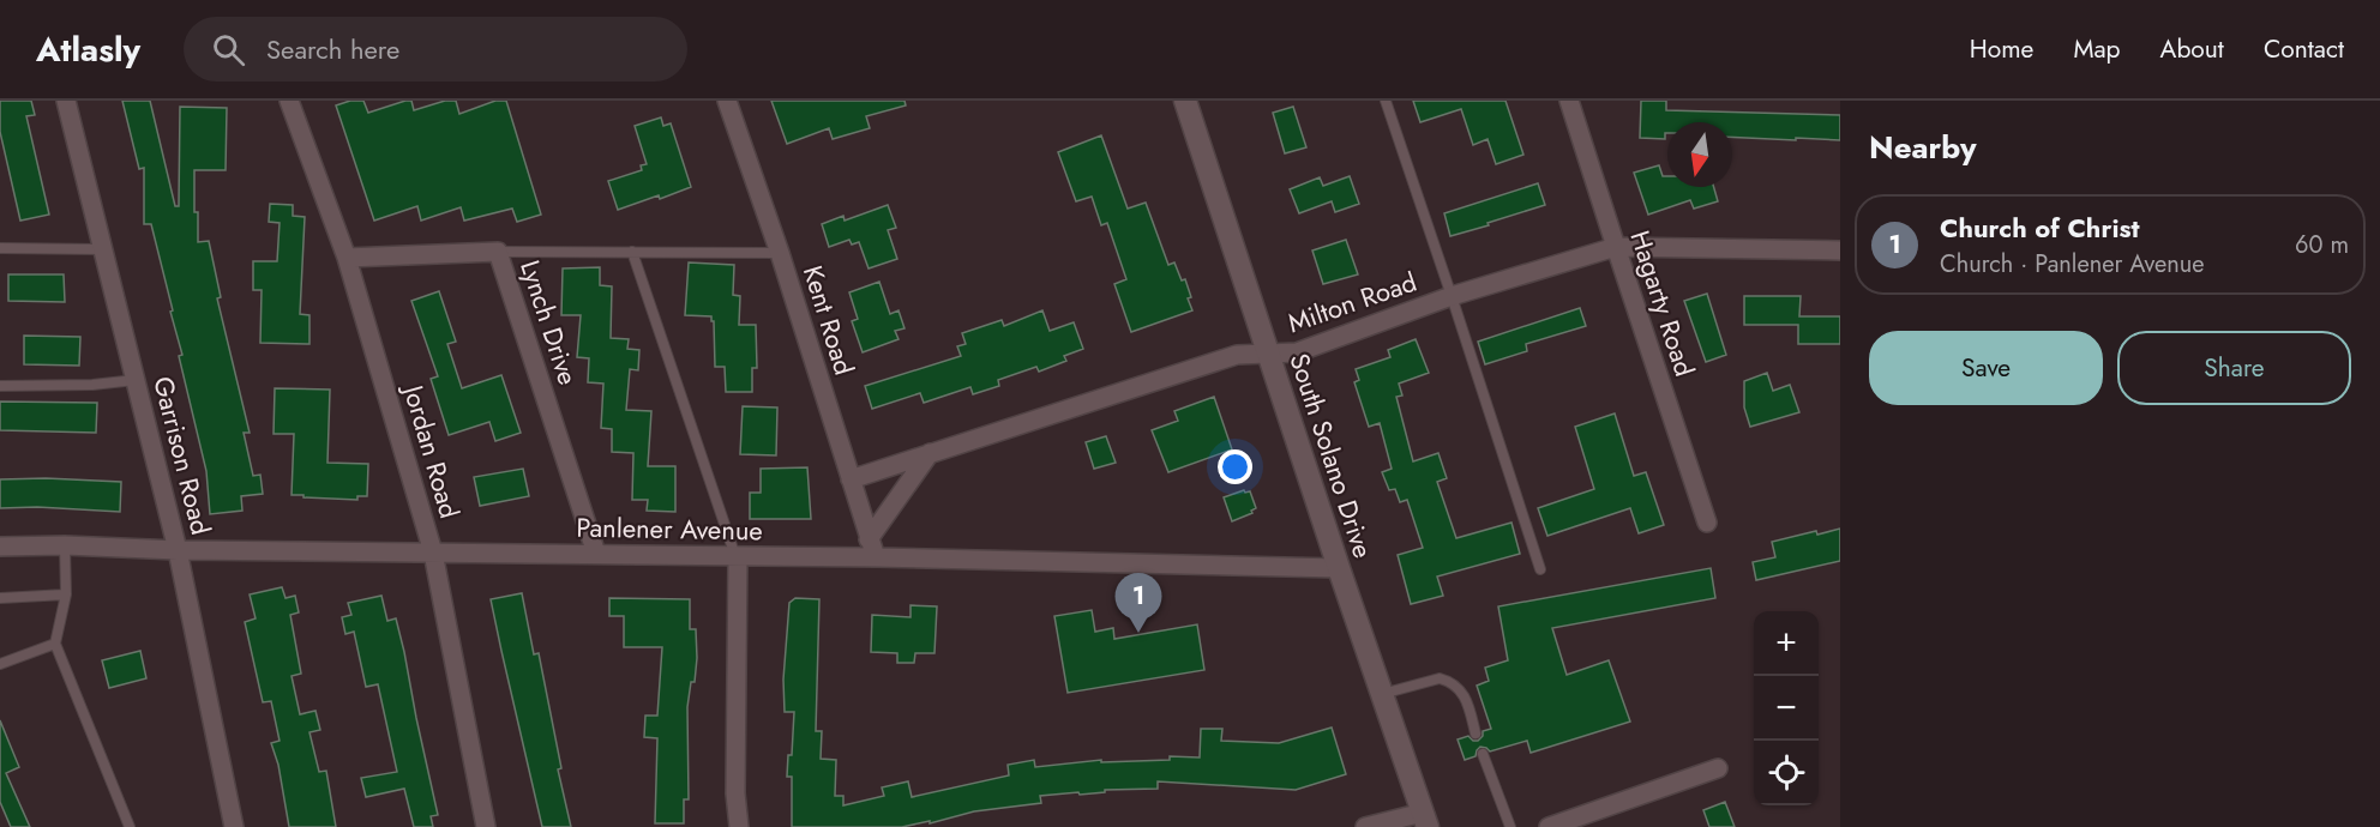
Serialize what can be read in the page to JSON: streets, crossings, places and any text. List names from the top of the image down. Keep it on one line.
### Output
{"streets":{"street":["Milton Road","Hagarty Road","Kent Road","Lynch Drive","Jordan Road","Garrison Road","South Solano Drive","Panlener Avenue"]},"crossings":[["Milton Road","Hagarty Road"],["Milton Road","Kent Road"],["Milton Road","South Solano Drive"],["Kent Road","Panlener Avenue"],["Lynch Drive","Jordan Road"],["Lynch Drive","Panlener Avenue"],["Jordan Road","Panlener Avenue"],["Garrison Road","Panlener Avenue"],["South Solano Drive","Panlener Avenue"]],"north":"bottom","page":{"header":"Atlasly","search":"Search here","nav":["Home","Map","About","Contact"],"heading":"Nearby","list":[{"mark":"1","name":"Church of Christ","note":"Church · Panlener Avenue","value":"60 m"}],"buttons":["Save","Share"],"pins":"1","map_buttons":["+","−"]}}
